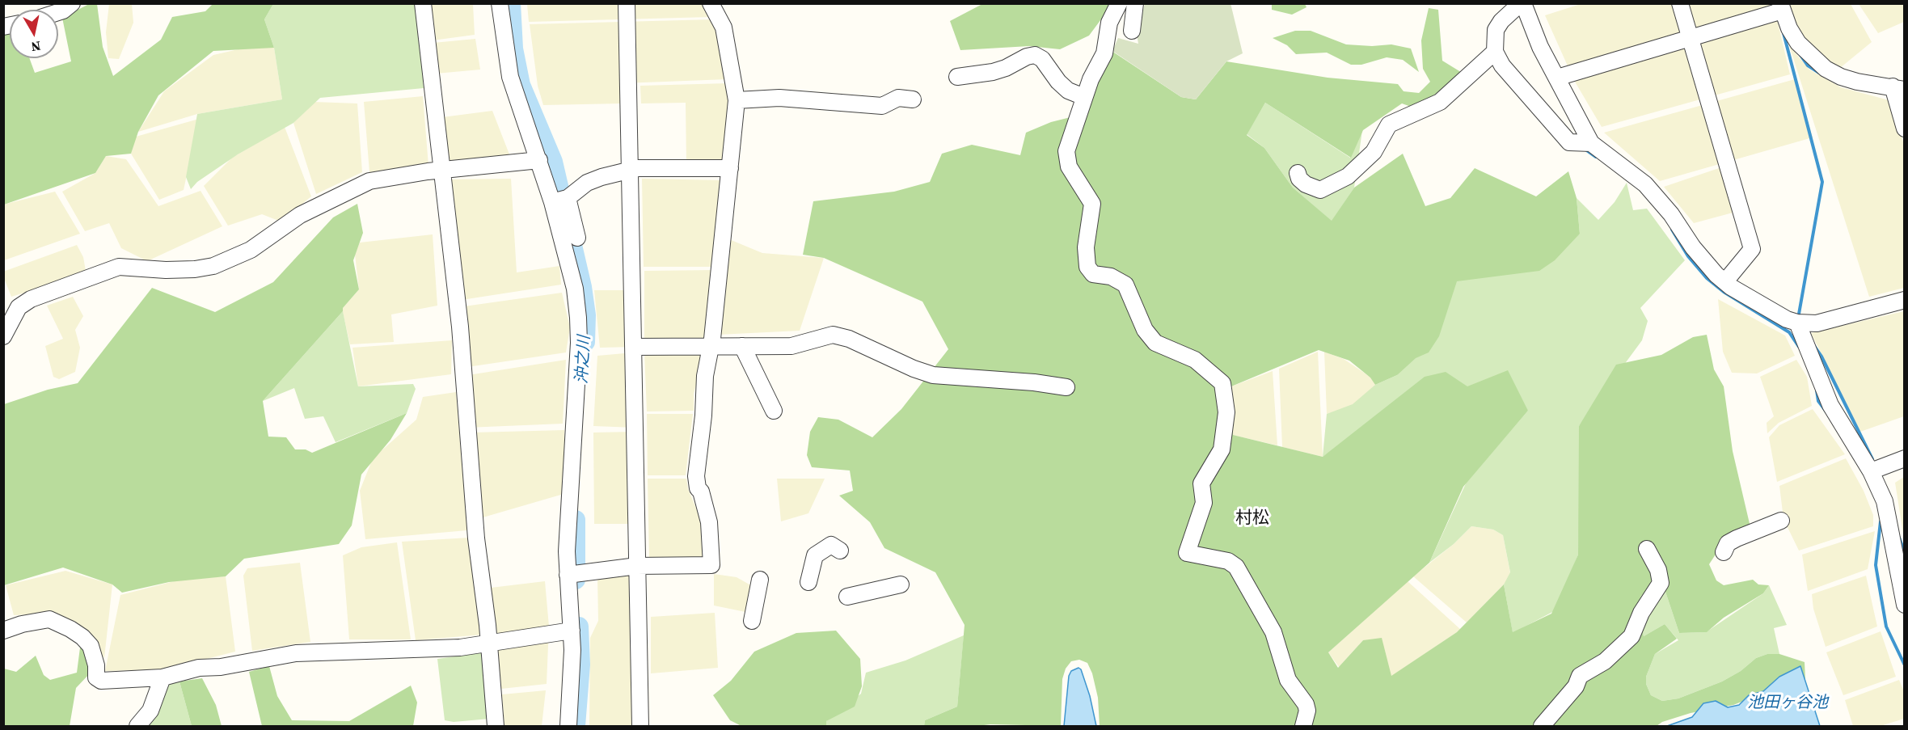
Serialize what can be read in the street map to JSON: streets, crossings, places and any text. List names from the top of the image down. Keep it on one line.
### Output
{"districts":["村松"],"water":["沖之川","池田ヶ谷池"],"north":"bottom"}
